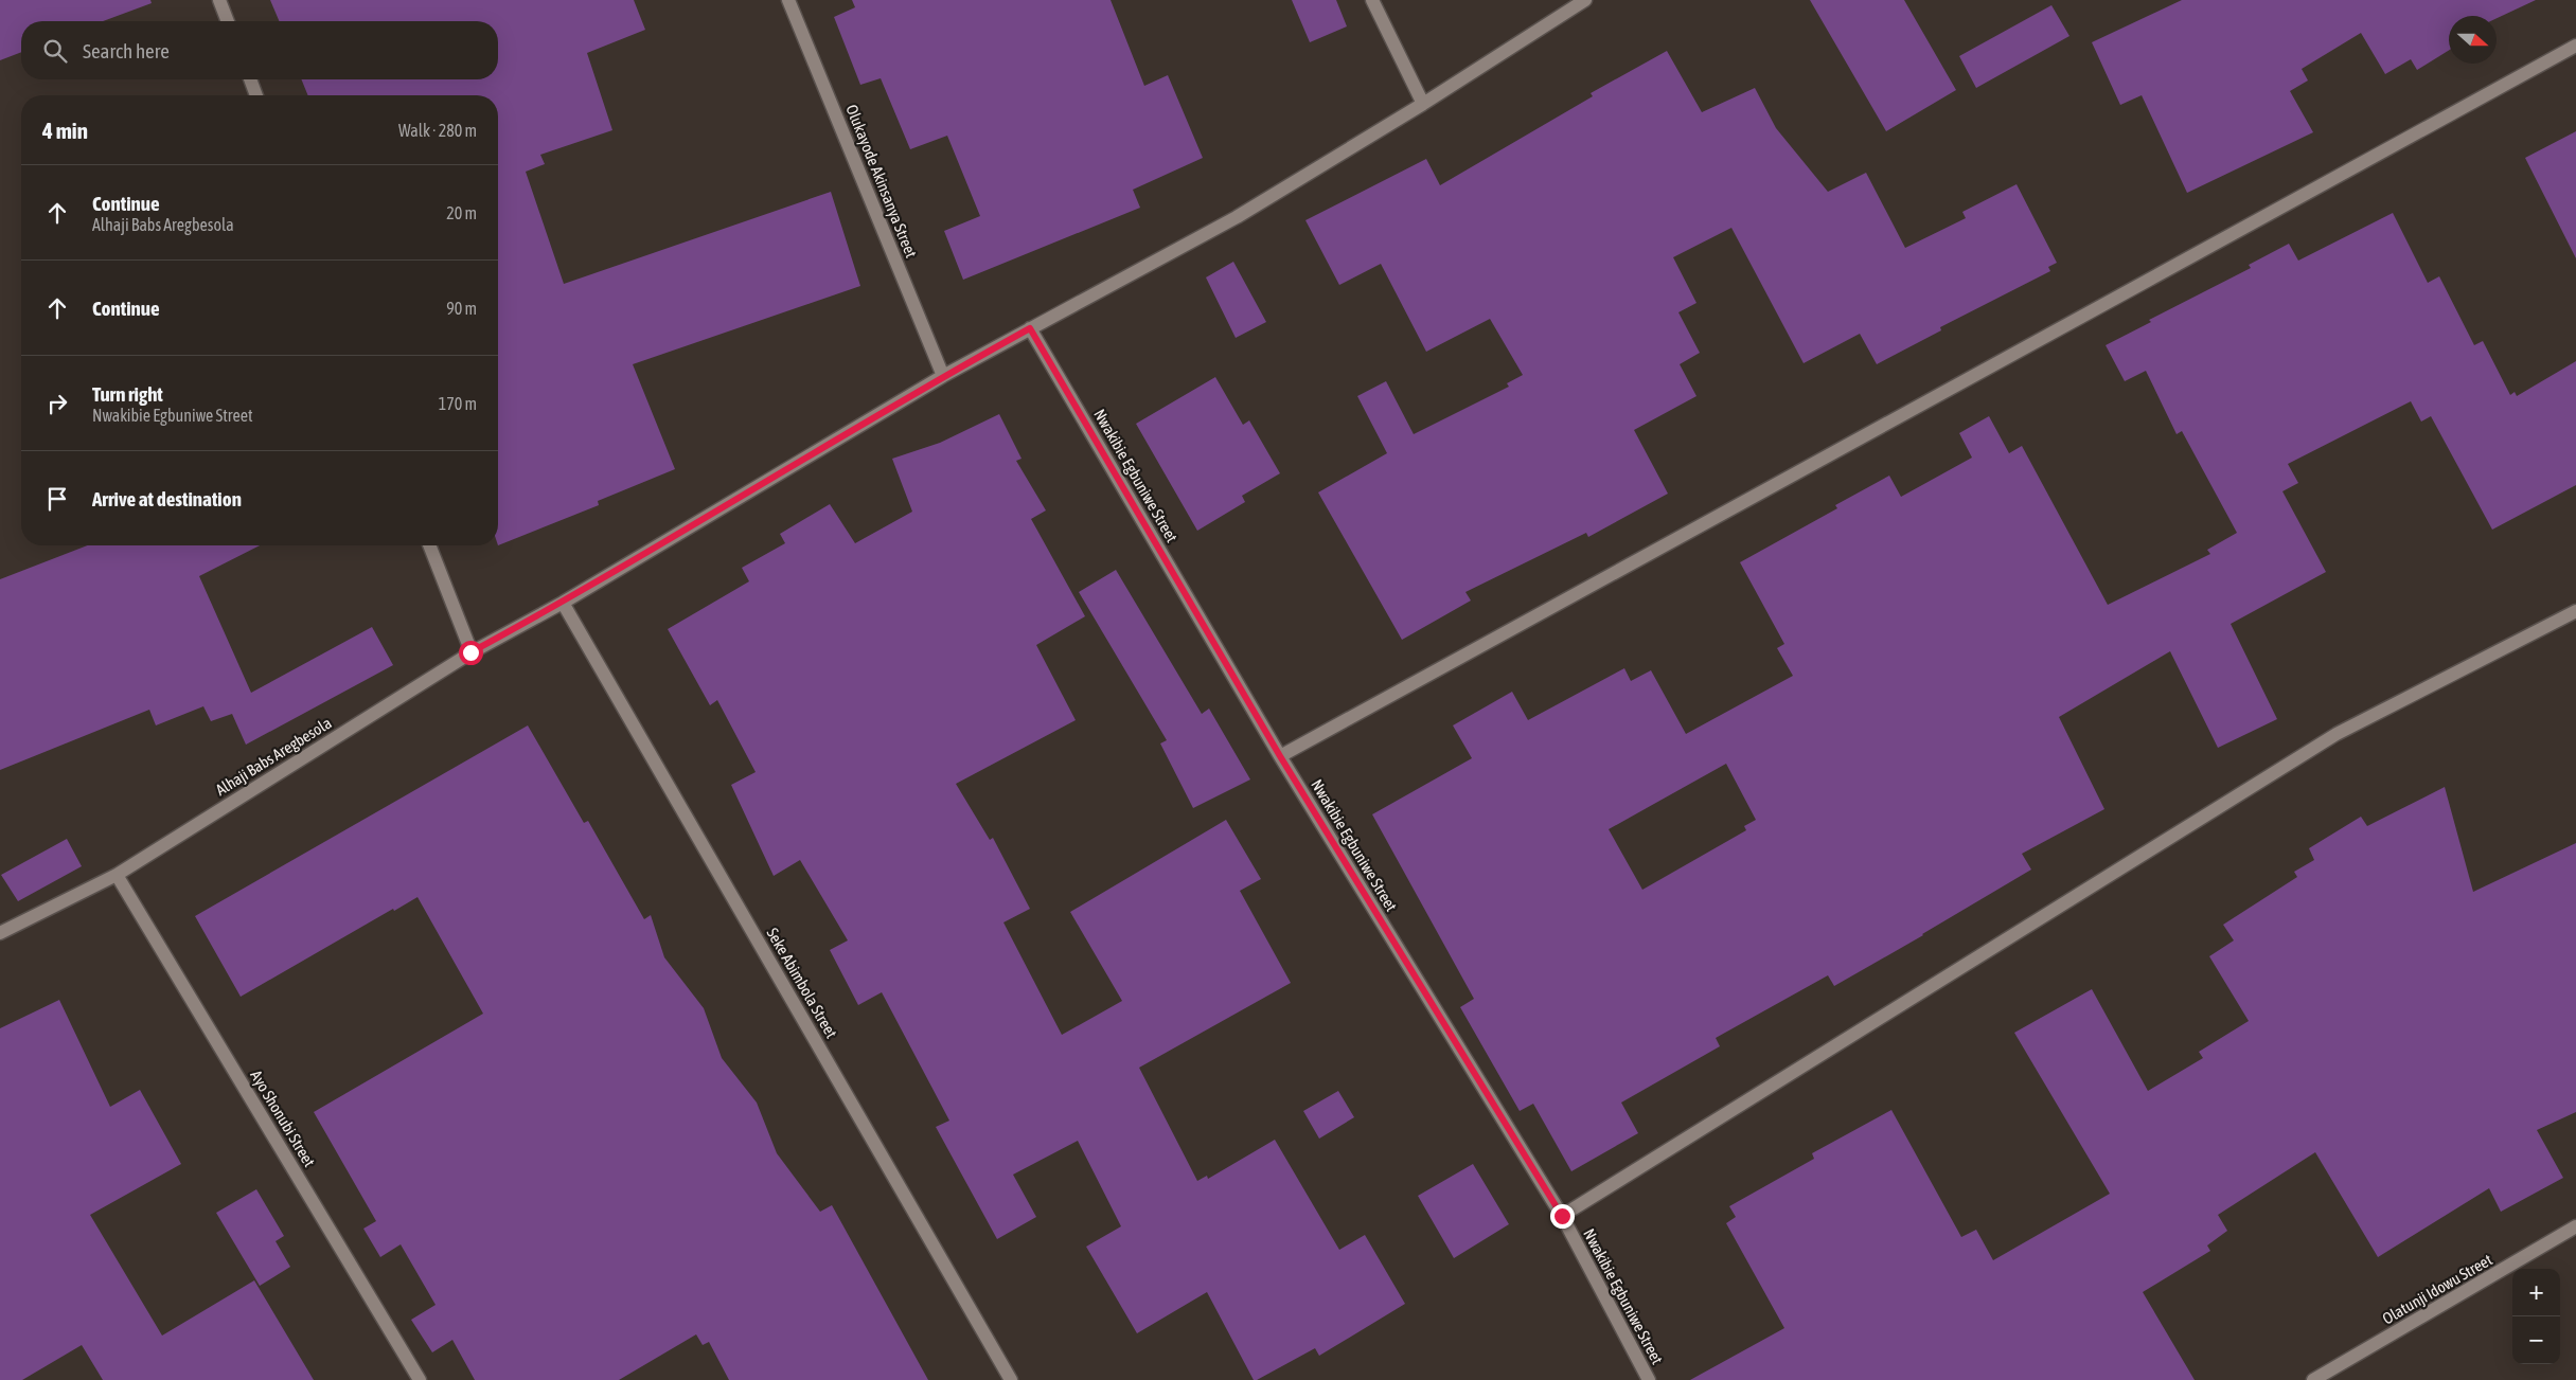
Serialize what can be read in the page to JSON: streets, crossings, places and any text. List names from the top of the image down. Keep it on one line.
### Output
{"streets":{"street":["Olukayode Akinsanya Street","Nwakibie Egbuniwe Street","Alhaji Babs Aregbesola","Seke Abimbola Street","Ayo Shonubi Street","Olatunji Idowu Street"]},"crossings":[["Olukayode Akinsanya Street","Alhaji Babs Aregbesola"],["Nwakibie Egbuniwe Street","Alhaji Babs Aregbesola"],["Alhaji Babs Aregbesola","Seke Abimbola Street"],["Alhaji Babs Aregbesola","Ayo Shonubi Street"]],"north":"right","page":{"search":"Search here","heading":["4 min","Walk · 280 m"],"list":[["Continue","Alhaji Babs Aregbesola","20 m"],["Continue","90 m"],["Turn right","Nwakibie Egbuniwe Street","170 m"],"Arrive at destination"],"map_buttons":["+","−"]}}
